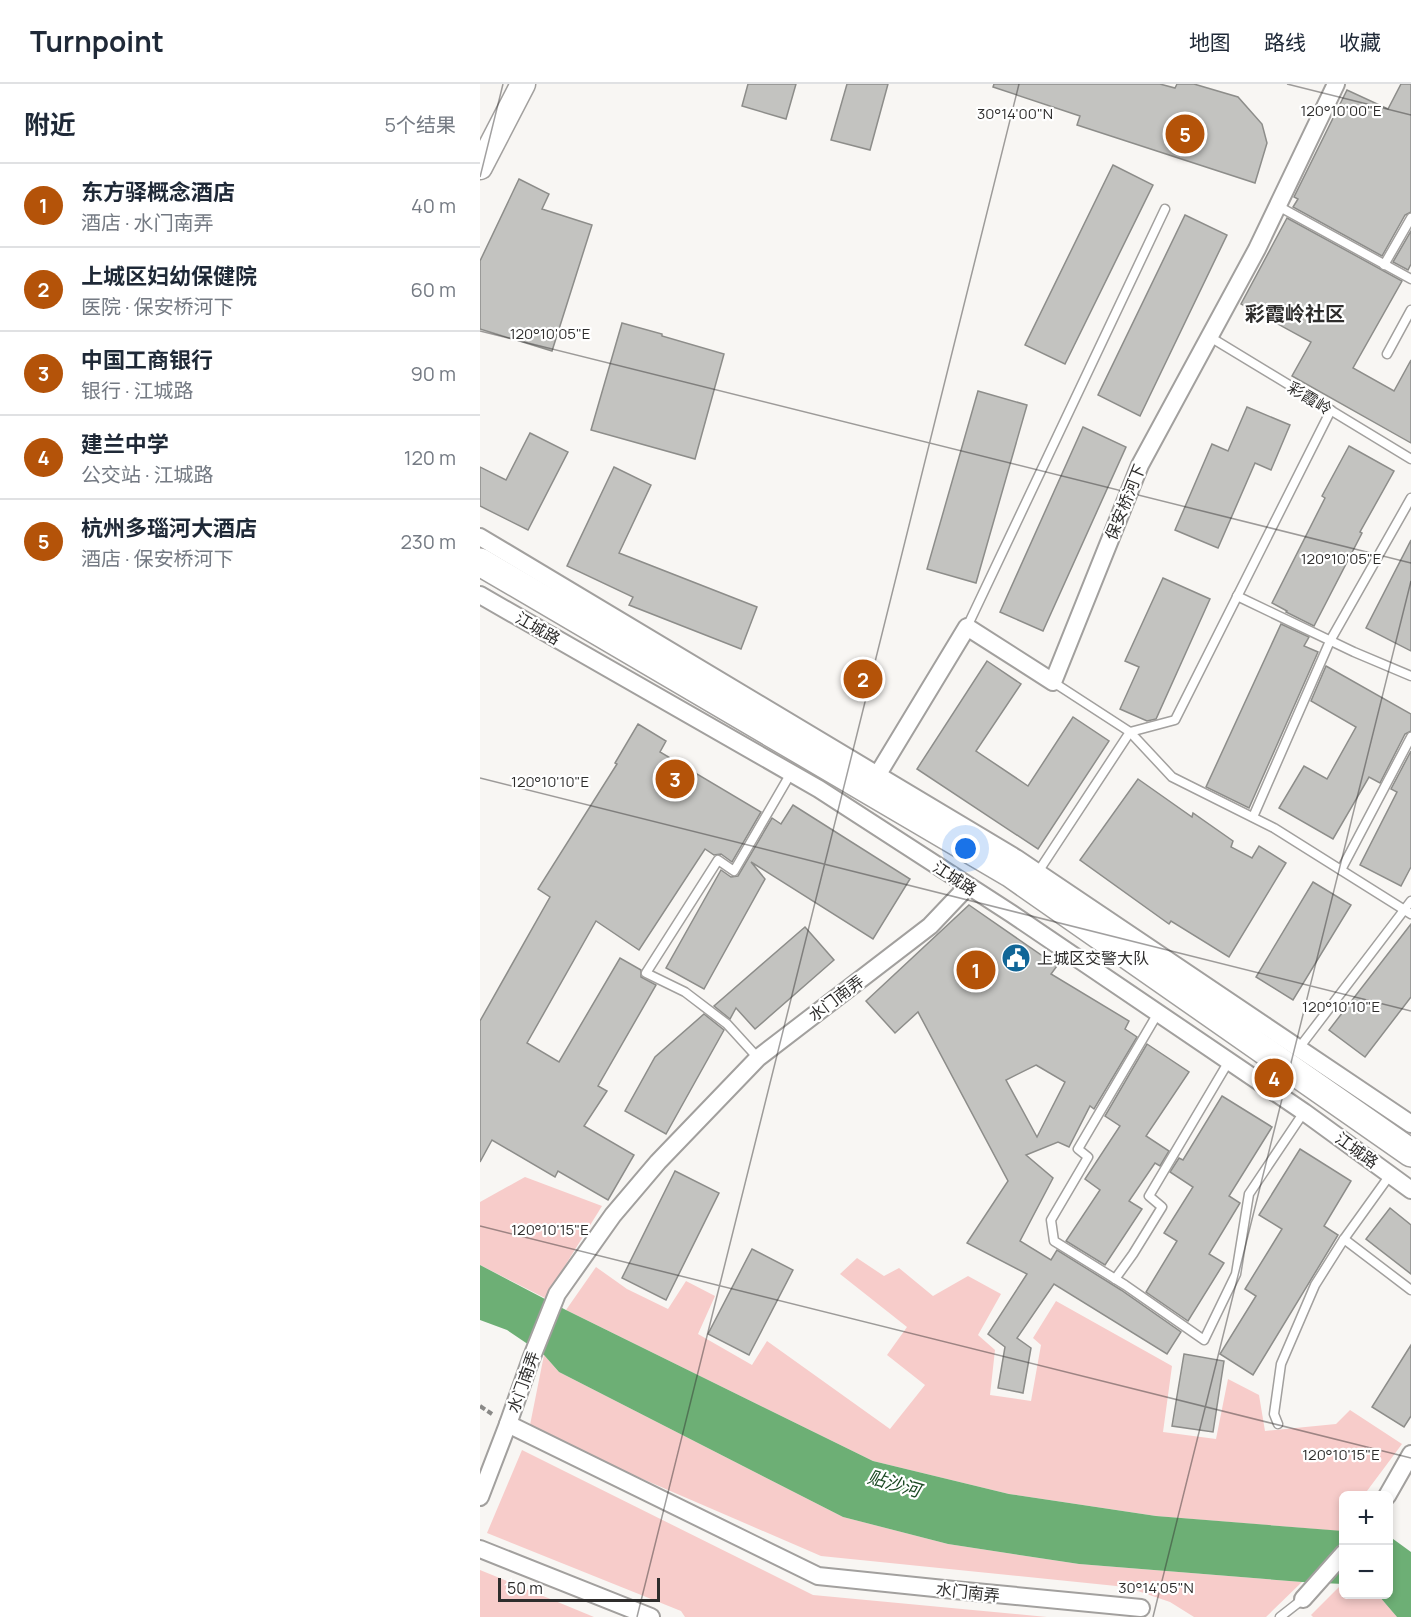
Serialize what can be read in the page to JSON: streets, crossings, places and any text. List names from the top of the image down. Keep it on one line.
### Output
{"streets":{"main road":["江城路"],"street":["保安桥河下","水门南弄"],"lane":["彩霞岭"]},"crossings":[["彩霞岭","保安桥河下"],["江城路","水门南弄"]],"districts":["彩霞岭社区"],"water":["贴沙河"],"places":{"public building":["上城区交警大队"]},"scale_bar":"50 m","page":{"header":"Turnpoint","nav":["地图","路线","收藏"],"heading":["附近","5个结果"],"pins":["5","2","3","1","4"],"list":[{"mark":"1","name":"东方驿概念酒店","note":"酒店 · 水门南弄","value":"40 m"},{"mark":"2","name":"上城区妇幼保健院","note":"医院 · 保安桥河下","value":"60 m"},{"mark":"3","name":"中国工商银行","note":"银行 · 江城路","value":"90 m"},{"mark":"4","name":"建兰中学","note":"公交站 · 江城路","value":"120 m"},{"mark":"5","name":"杭州多瑙河大酒店","note":"酒店 · 保安桥河下","value":"230 m"}],"map_buttons":["+","−"],"scale":"50 m"},"coordinates":["120°10'00\"E","30°14'00\"N","120°10'05\"E","120°10'10\"E","120°10'15\"E","30°14'05\"N"]}
